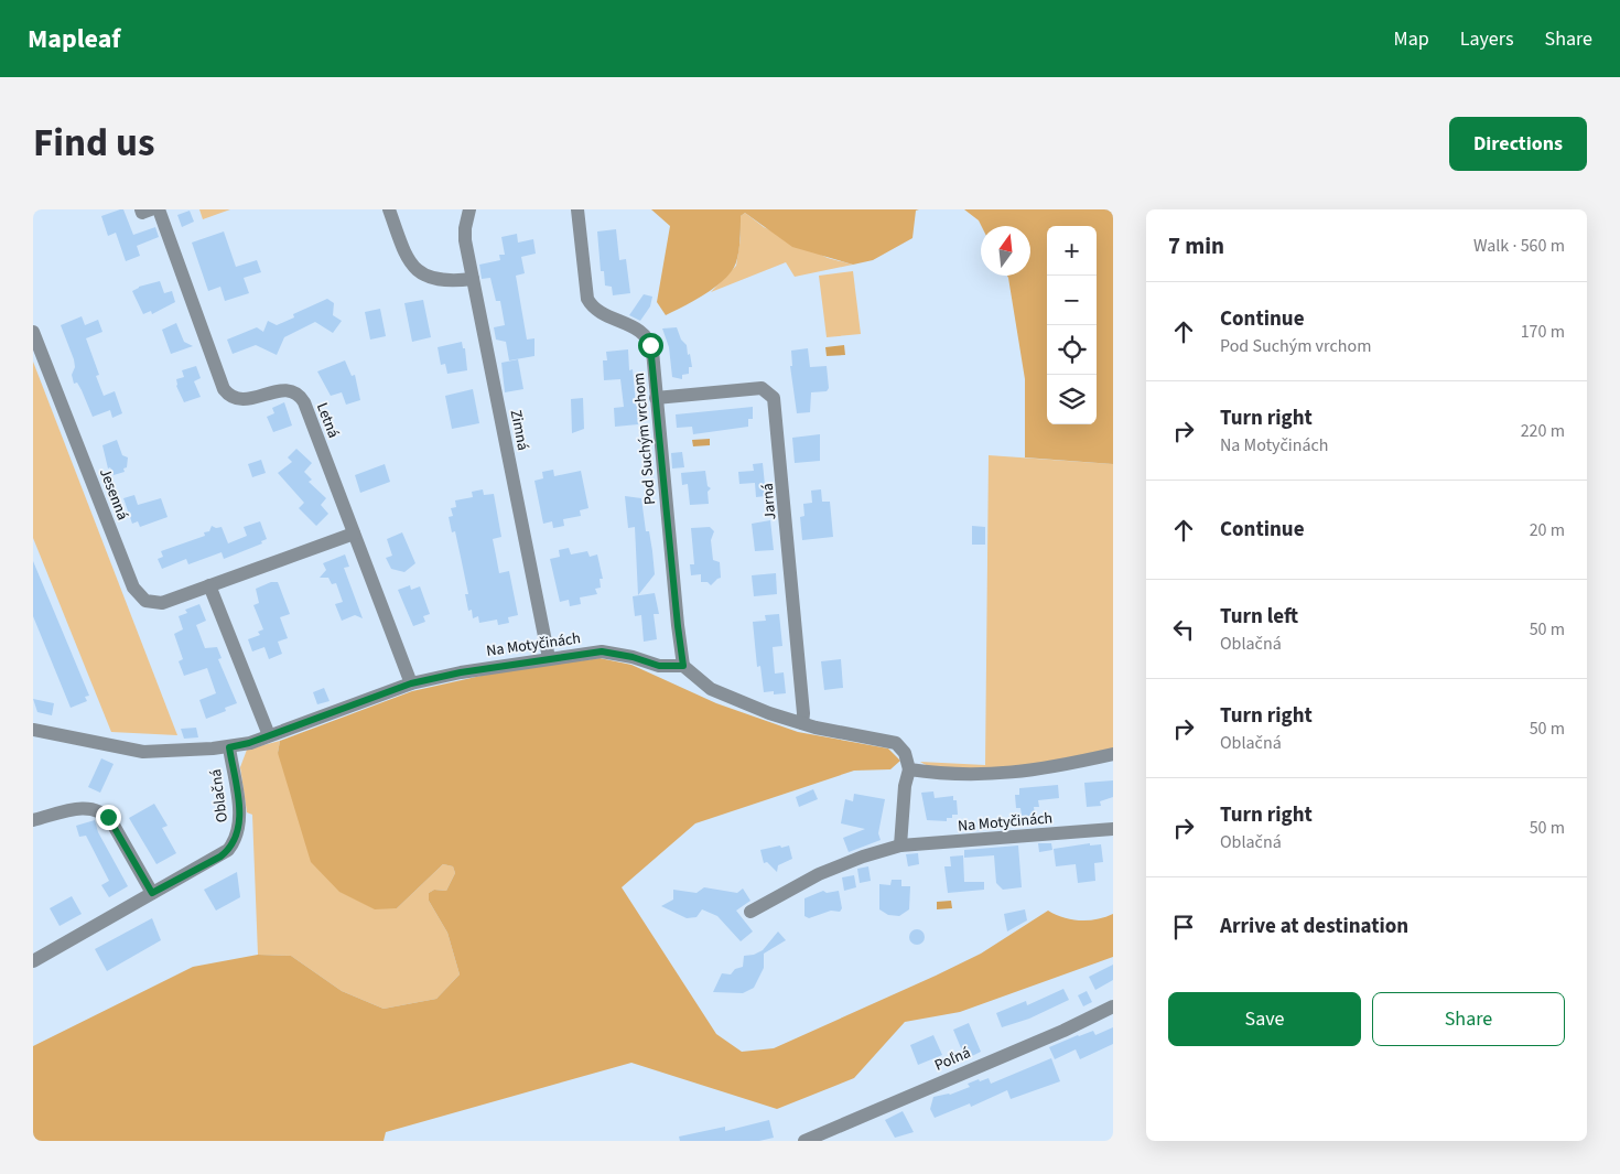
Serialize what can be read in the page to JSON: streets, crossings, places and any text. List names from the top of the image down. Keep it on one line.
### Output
{"streets":{"street":["Letná","Zimná","Pod Suchým vrchom","Jesenná","Jarná","Na Motyčinách","Oblačná","Poľná"]},"crossings":[["Letná","Jesenná"],["Letná","Na Motyčinách"],["Zimná","Na Motyčinách"],["Pod Suchým vrchom","Jarná"],["Pod Suchým vrchom","Na Motyčinách"],["Na Motyčinách","Oblačná"]],"north":"top","page":{"header":"Mapleaf","nav":["Map","Layers","Share"],"title":"Find us","buttons":["Directions",["Save","Share"]],"heading":["7 min","Walk · 560 m"],"map_buttons":["+","−"],"list":[["Continue","Pod Suchým vrchom","170 m"],["Turn right","Na Motyčinách","220 m"],["Continue","20 m"],["Turn left","Oblačná","50 m"],["Turn right","Oblačná","50 m"],["Turn right","Oblačná","50 m"],"Arrive at destination"]}}
